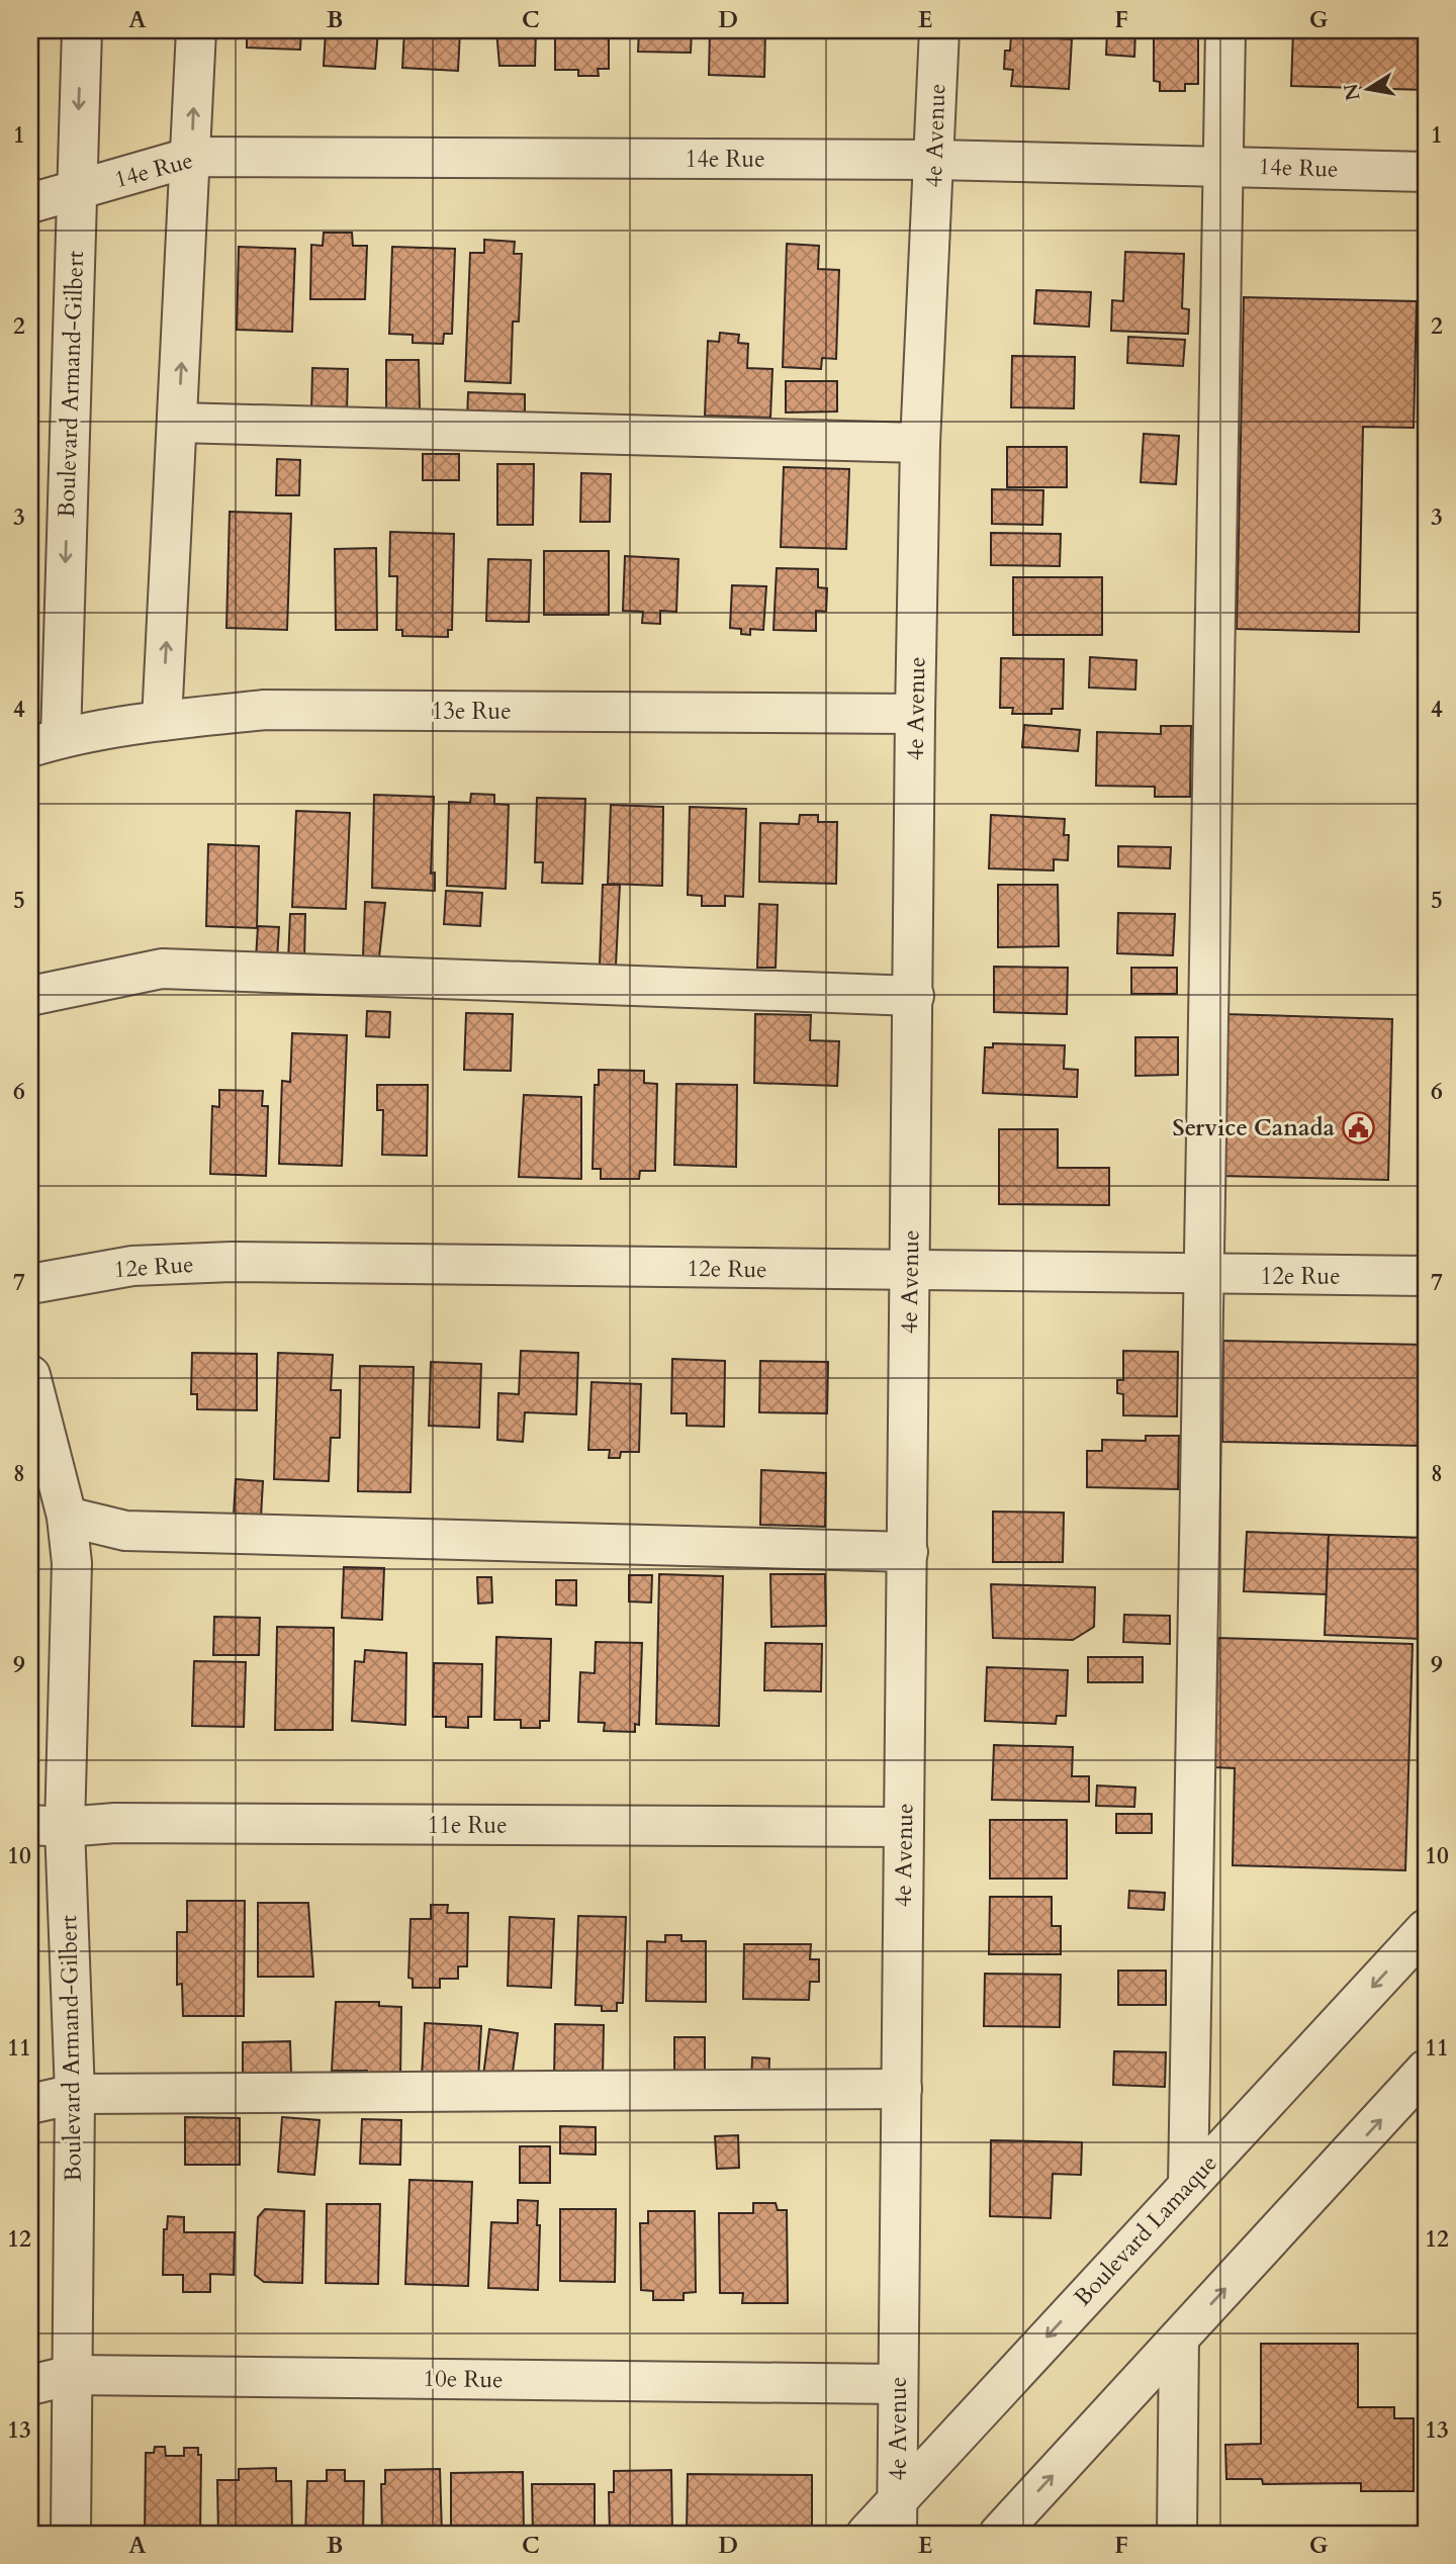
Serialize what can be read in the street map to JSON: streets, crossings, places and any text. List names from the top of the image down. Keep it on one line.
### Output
{"streets":{"street":["4e Avenue","14e Rue","Boulevard Armand-Gilbert","13e Rue","12e Rue","11e Rue","Boulevard Lamaque","10e Rue"]},"crossings":[["4e Avenue","14e Rue"],["4e Avenue","13e Rue"],["4e Avenue","12e Rue"],["4e Avenue","11e Rue"],["4e Avenue","Boulevard Lamaque"],["4e Avenue","10e Rue"],["14e Rue","Boulevard Armand-Gilbert"],["Boulevard Armand-Gilbert","13e Rue"],["Boulevard Armand-Gilbert","11e Rue"],["Boulevard Armand-Gilbert","10e Rue"]],"places":{"public building":["Service Canada"]},"north":"left","grid":{"columns":["A","B","C","D","E","F","G"],"rows":["1","2","3","4","5","6","7","8","9","10","11","12","13"]}}
